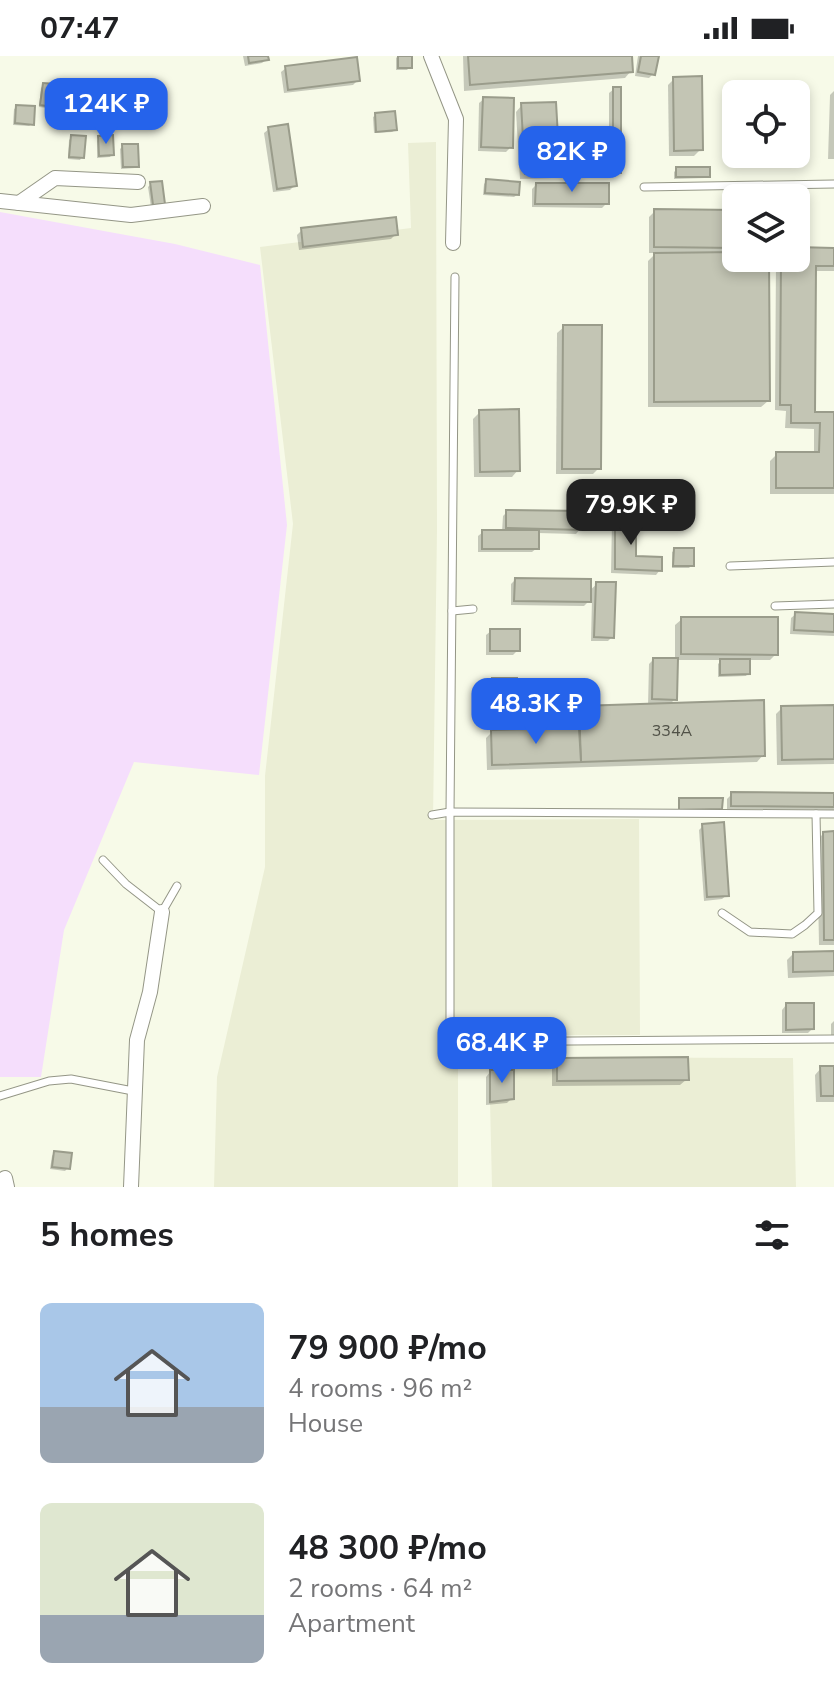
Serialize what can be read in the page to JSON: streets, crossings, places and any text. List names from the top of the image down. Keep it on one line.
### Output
{"house_numbers":["334А"],"page":{"status":"07:47","price":["124K ₽","82K ₽","79.9K ₽","48.3K ₽","68.4K ₽"],"heading":"5 homes","list":[{"name":"79 900 ₽/mo","note":"4 rooms · 96 m² · House"},{"name":"48 300 ₽/mo","note":"2 rooms · 64 m² · Apartment"}]}}
